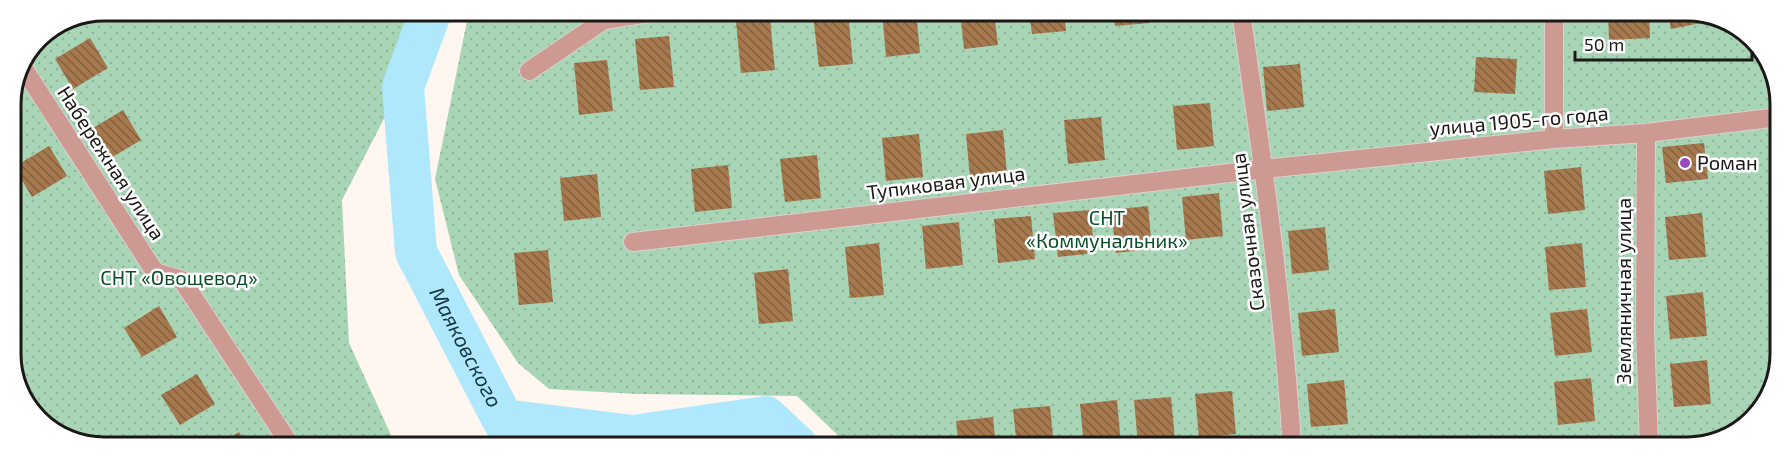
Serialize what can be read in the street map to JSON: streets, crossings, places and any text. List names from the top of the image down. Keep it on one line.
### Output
{"streets":{"street":["улица 1905-го года","Набережная улица","Тупиковая улица","Сказочная улица","Земляничная улица"]},"crossings":[["улица 1905-го года","Тупиковая улица"],["улица 1905-го года","Сказочная улица"],["улица 1905-го года","Земляничная улица"],["Тупиковая улица","Сказочная улица"]],"water":["Маяковского"],"parks":["СНТ «Коммунальник»","СНТ «Овощевод»"],"places":["Роман"],"scale_bar":"50 m"}
